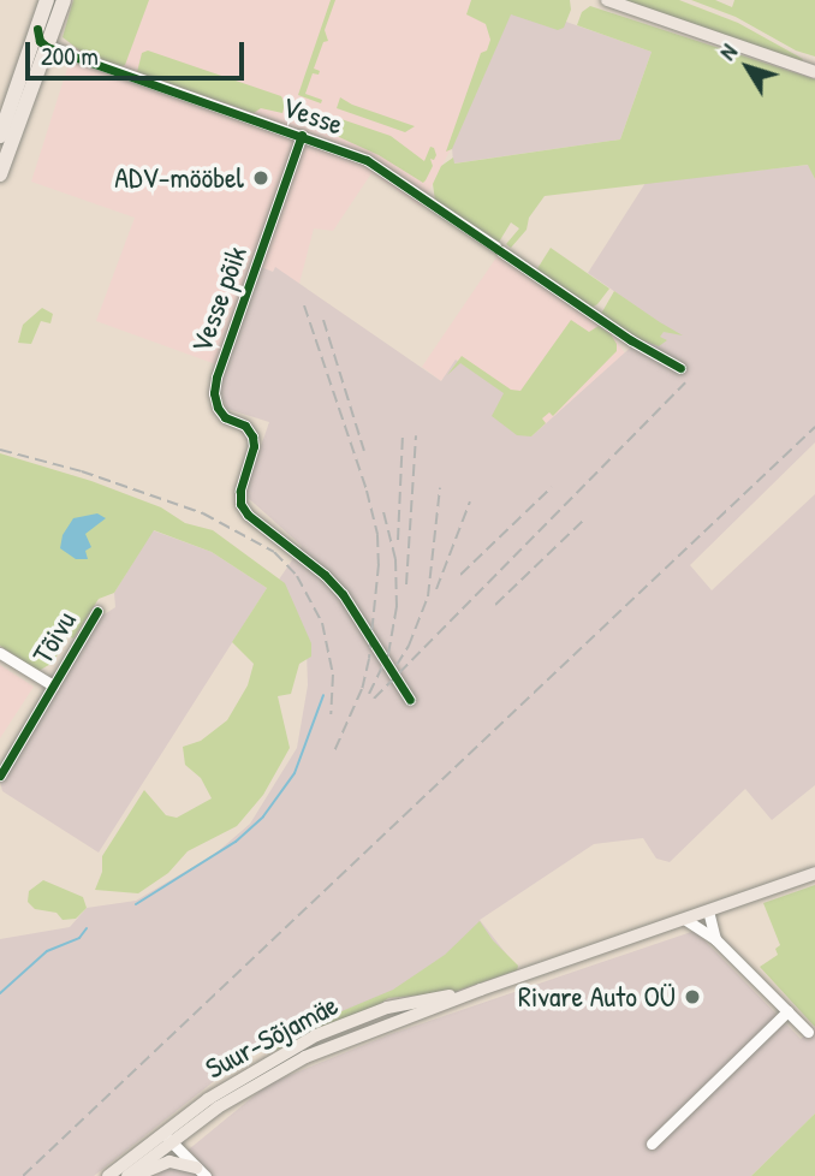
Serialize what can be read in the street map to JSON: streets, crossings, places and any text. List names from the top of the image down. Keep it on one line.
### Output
{"streets":{"main road":["Suur-Sõjamäe"],"street":["Vesse","Vesse põik","Tõivu"]},"crossings":[["Vesse","Vesse põik"]],"places":["ADV-mööbel","Rivare Auto OÜ"],"scale_bar":"200 m","north":"top left"}
